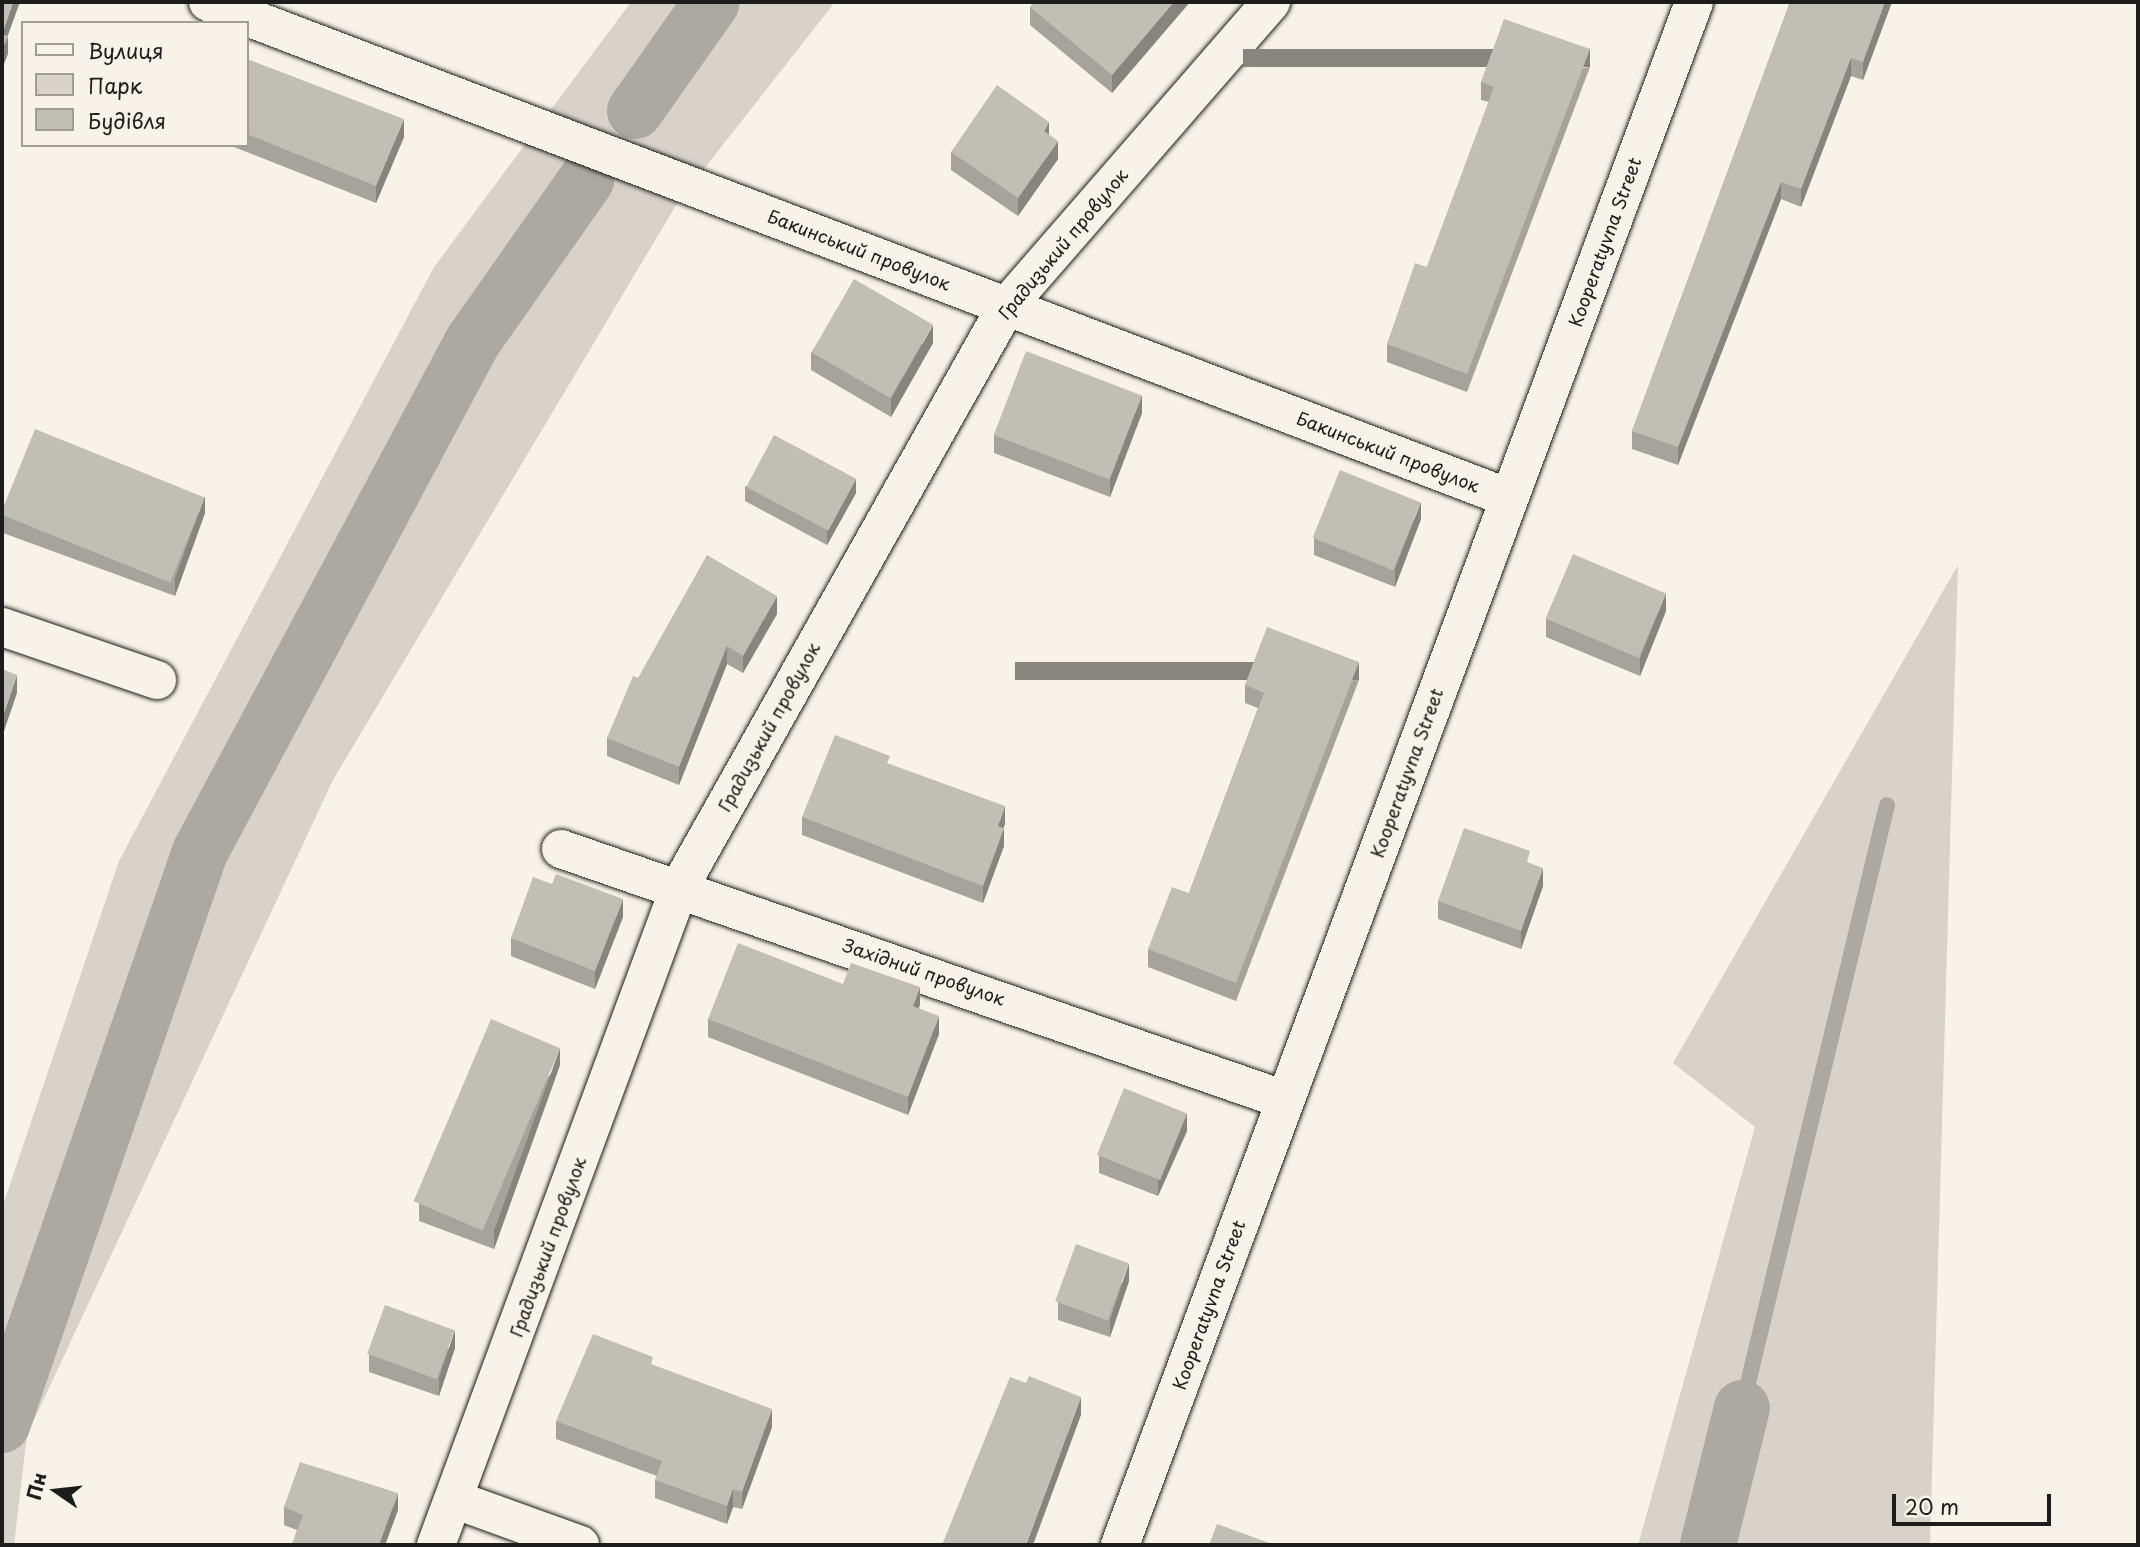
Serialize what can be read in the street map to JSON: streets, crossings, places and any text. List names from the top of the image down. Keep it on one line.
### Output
{"streets":{"street":["Kooperatyvna Street","Градизький провулок","Бакинський провулок","Західний провулок"]},"crossings":[["Kooperatyvna Street","Бакинський провулок"],["Kooperatyvna Street","Західний провулок"],["Градизький провулок","Бакинський провулок"],["Градизький провулок","Західний провулок"]],"legend":["Вулиця","Парк","Будівля"],"scale_bar":"20 m","north":"left"}
